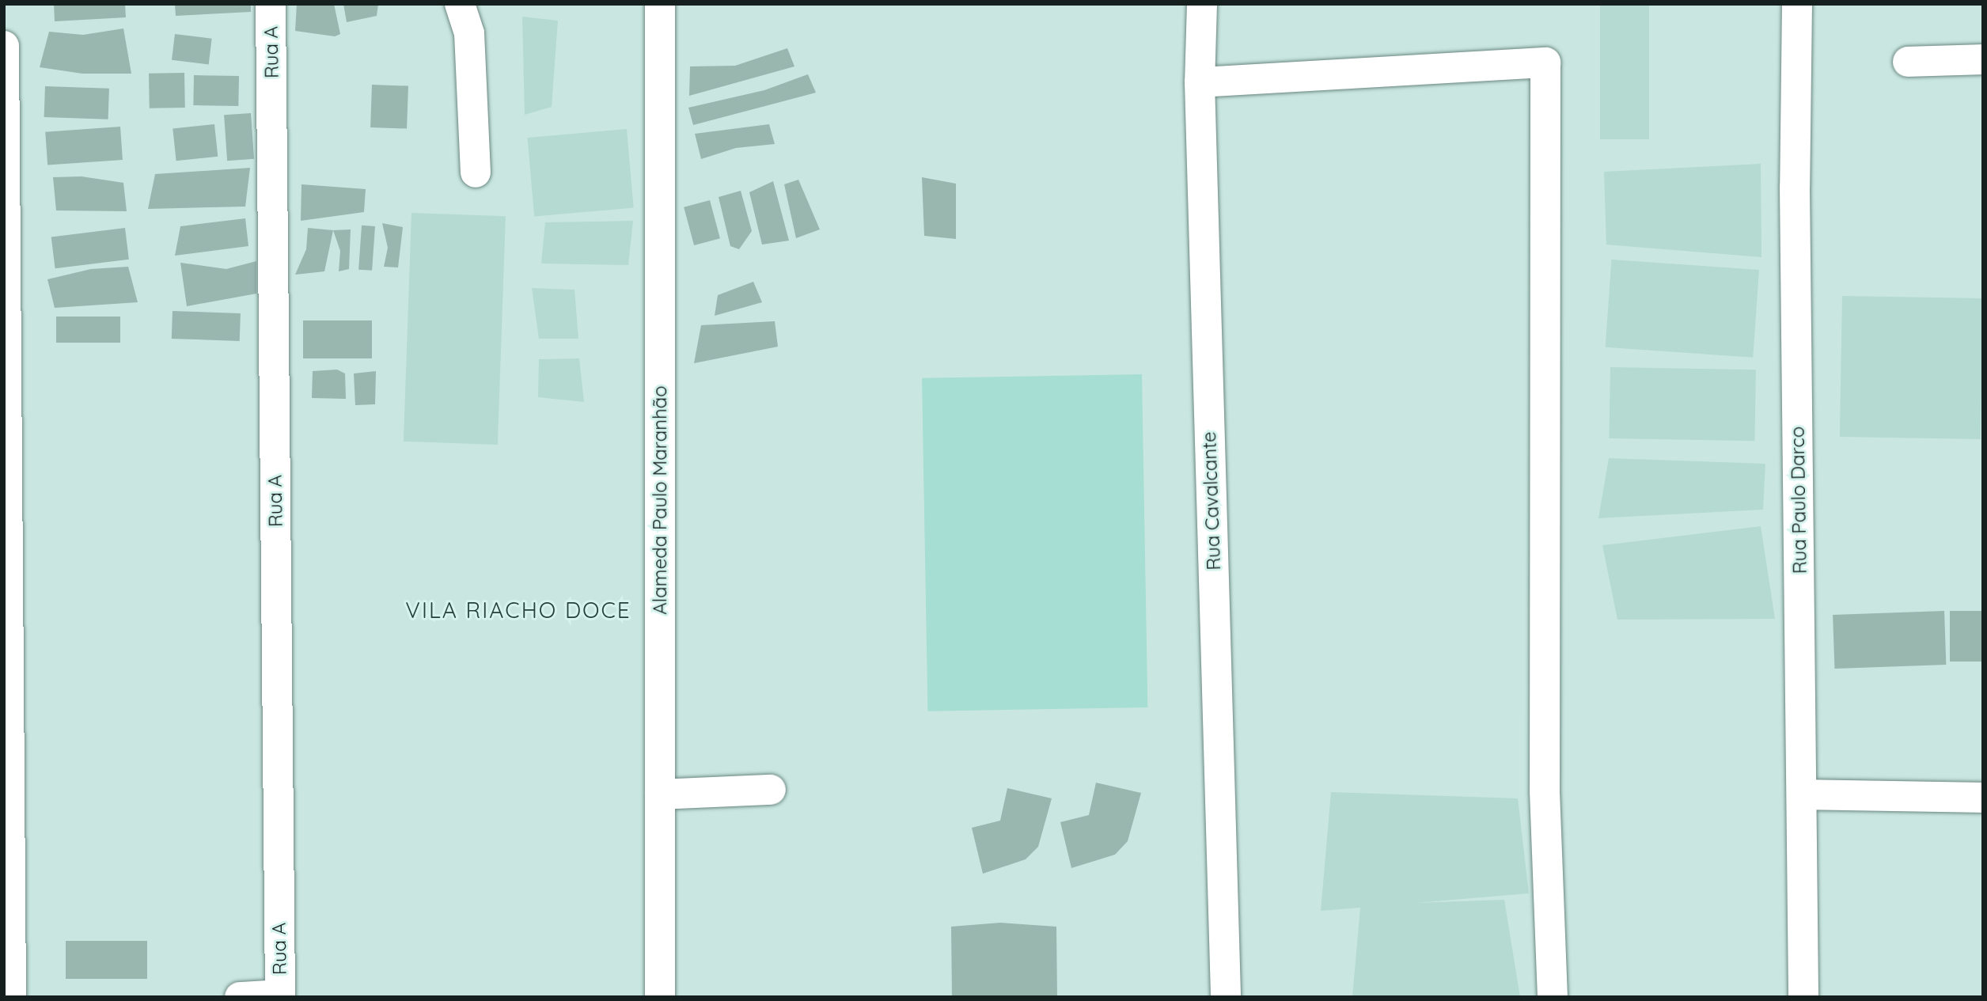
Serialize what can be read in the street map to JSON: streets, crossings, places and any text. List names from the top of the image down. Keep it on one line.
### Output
{"streets":{"street":["Rua A","Alameda Paulo Maranhão","Rua Paulo Darco","Rua Cavalcante"]},"districts":["VILA RIACHO DOCE"]}
